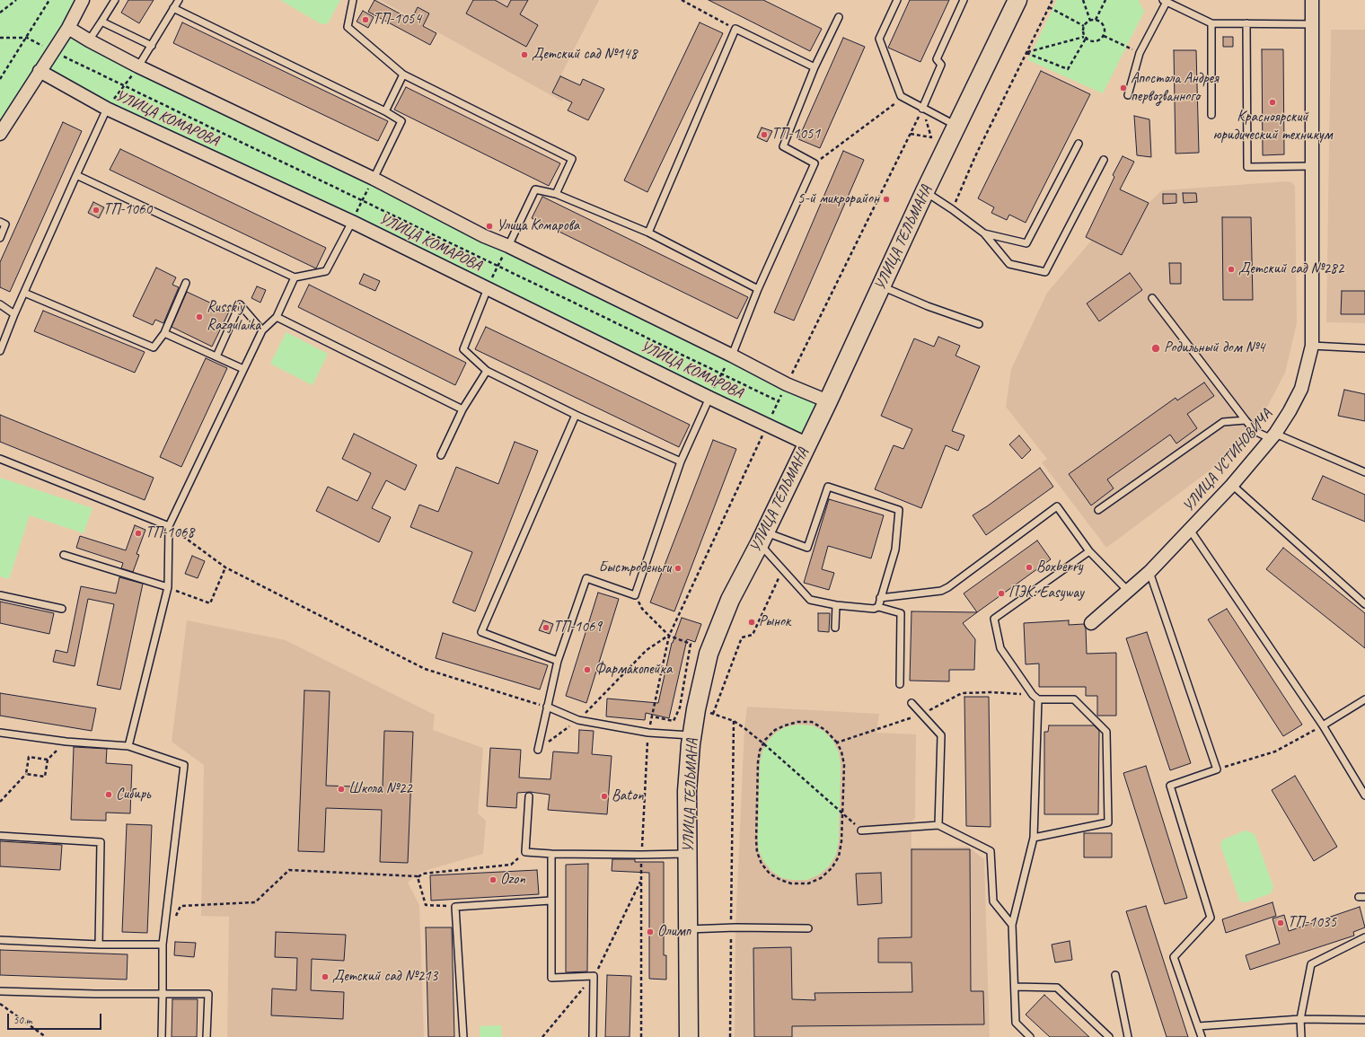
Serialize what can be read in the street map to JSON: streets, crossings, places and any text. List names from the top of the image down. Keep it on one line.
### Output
{"streets":{"main road":["УЛИЦА ТЕЛЬМАНА"],"street":["УЛИЦА КОМАРОВА","УЛИЦА УСТИНОВИЧА"]},"crossings":[["УЛИЦА КОМАРОВА","УЛИЦА ТЕЛЬМАНА"]],"places":["ТП-1054","Детский сад №148","Апостола Андрея первозванного","Красноярский юридический техникум","ТП-1051","5-й микрорайон","ТП-1060","Улица Комарова","Детский сад №282","Russkiy Razgulaika","Родильный дом №4","ТП-1068","Boxberry","Быстроденьги","ПЭК: Easyway","Рынок","ТП-1069","Фармакопейка","Школа №22","Сибирь","Baton","Ozon","ТП-1035","Олимп","Детский сад №213"],"scale_bar":"50 m"}
